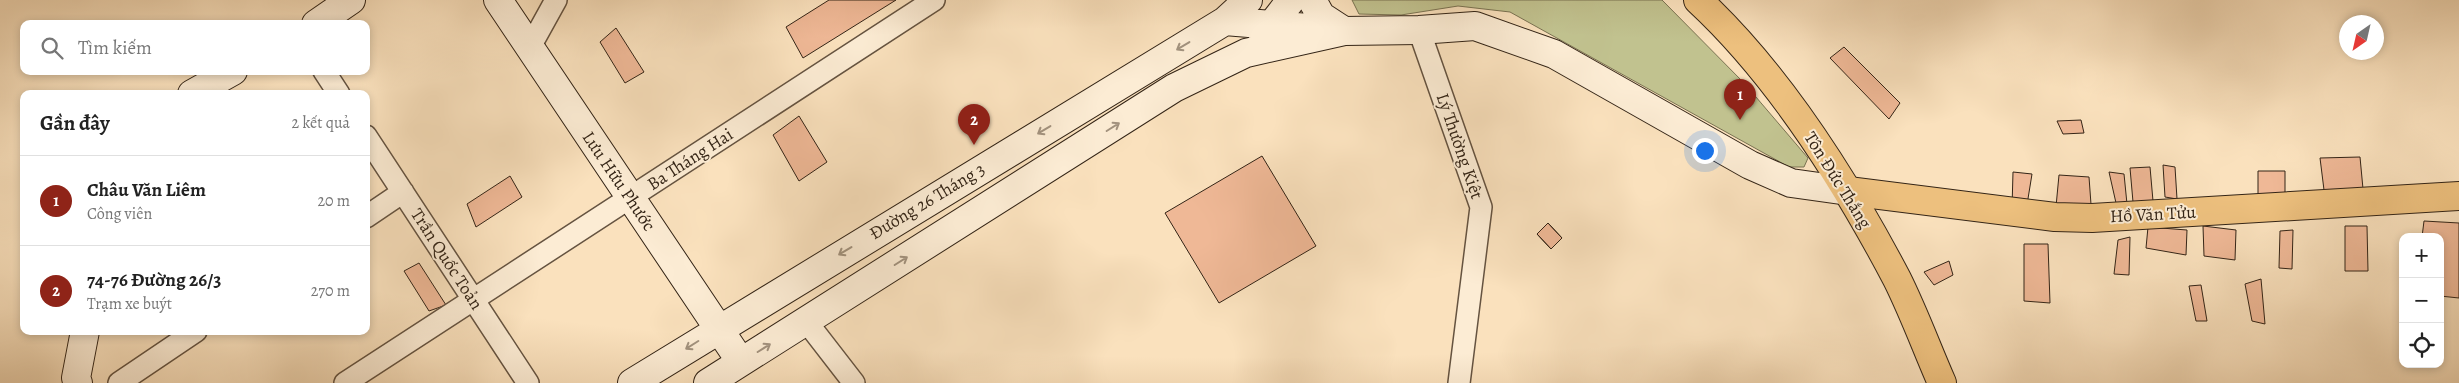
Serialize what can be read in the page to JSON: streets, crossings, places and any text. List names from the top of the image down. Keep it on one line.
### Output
{"streets":{"main road":["Tôn Đức Thắng","Hồ Văn Tửu"],"street":["Lý Thường Kiệt","Ba Tháng Hai","Lưu Hữu Phước","Đường 26 Tháng 3","Trần Quốc Toản"]},"crossings":[["Ba Tháng Hai","Lưu Hữu Phước"],["Ba Tháng Hai","Trần Quốc Toản"],["Tôn Đức Thắng","Hồ Văn Tửu"],["Lưu Hữu Phước","Đường 26 Tháng 3"]],"north":"bottom left","page":{"search":"Tìm kiếm","pins":["1","2"],"heading":["Gần đây","2 kết quả"],"list":[{"mark":"1","name":"Châu Văn Liêm","note":"Công viên","value":"20 m"},{"mark":"2","name":"74-76 Đường 26/3","note":"Trạm xe buýt","value":"270 m"}],"map_buttons":["+","−"]}}
